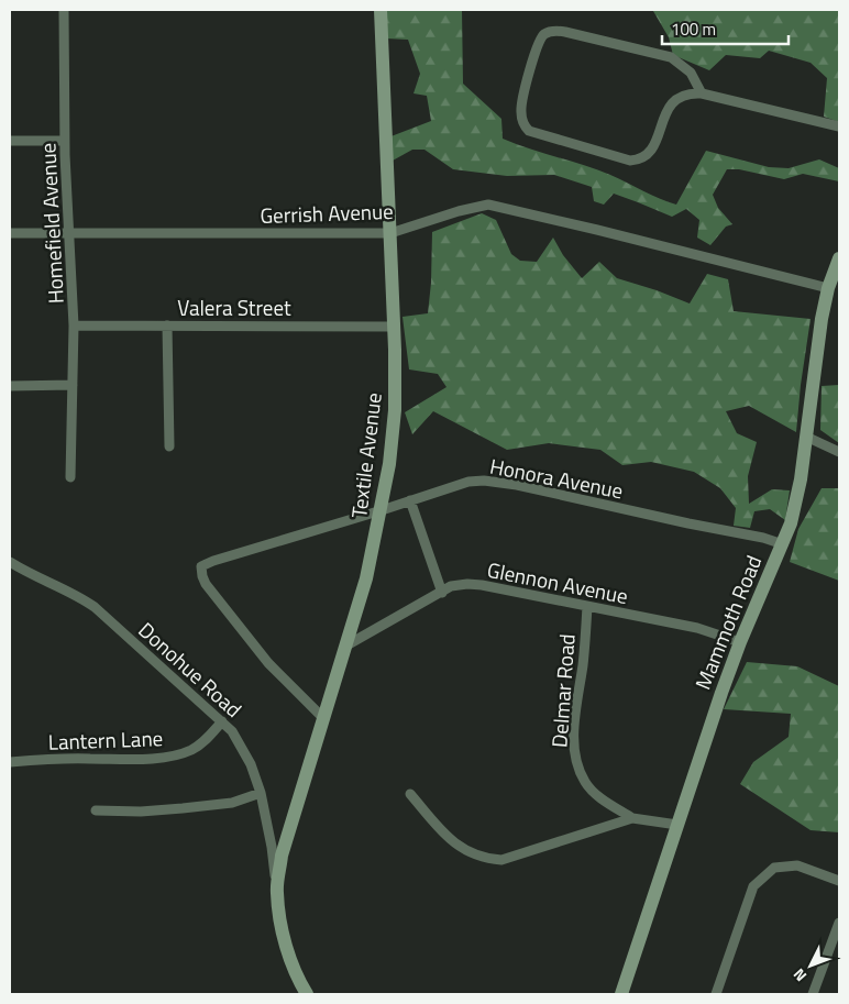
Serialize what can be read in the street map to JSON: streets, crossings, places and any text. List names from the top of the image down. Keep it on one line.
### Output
{"streets":{"main road":["Textile Avenue","Mammoth Road"],"street":["Gerrish Avenue","Homefield Avenue","Valera Street","Honora Avenue","Glennon Avenue","Donohue Road","Delmar Road","Lantern Lane"]},"crossings":[["Gerrish Avenue","Homefield Avenue"],["Gerrish Avenue","Textile Avenue"],["Gerrish Avenue","Mammoth Road"],["Homefield Avenue","Valera Street"],["Valera Street","Textile Avenue"],["Textile Avenue","Honora Avenue"],["Textile Avenue","Glennon Avenue"],["Textile Avenue","Donohue Road"],["Honora Avenue","Mammoth Road"],["Glennon Avenue","Mammoth Road"],["Glennon Avenue","Delmar Road"],["Donohue Road","Lantern Lane"]],"scale_bar":"100 m","north":"bottom left"}
